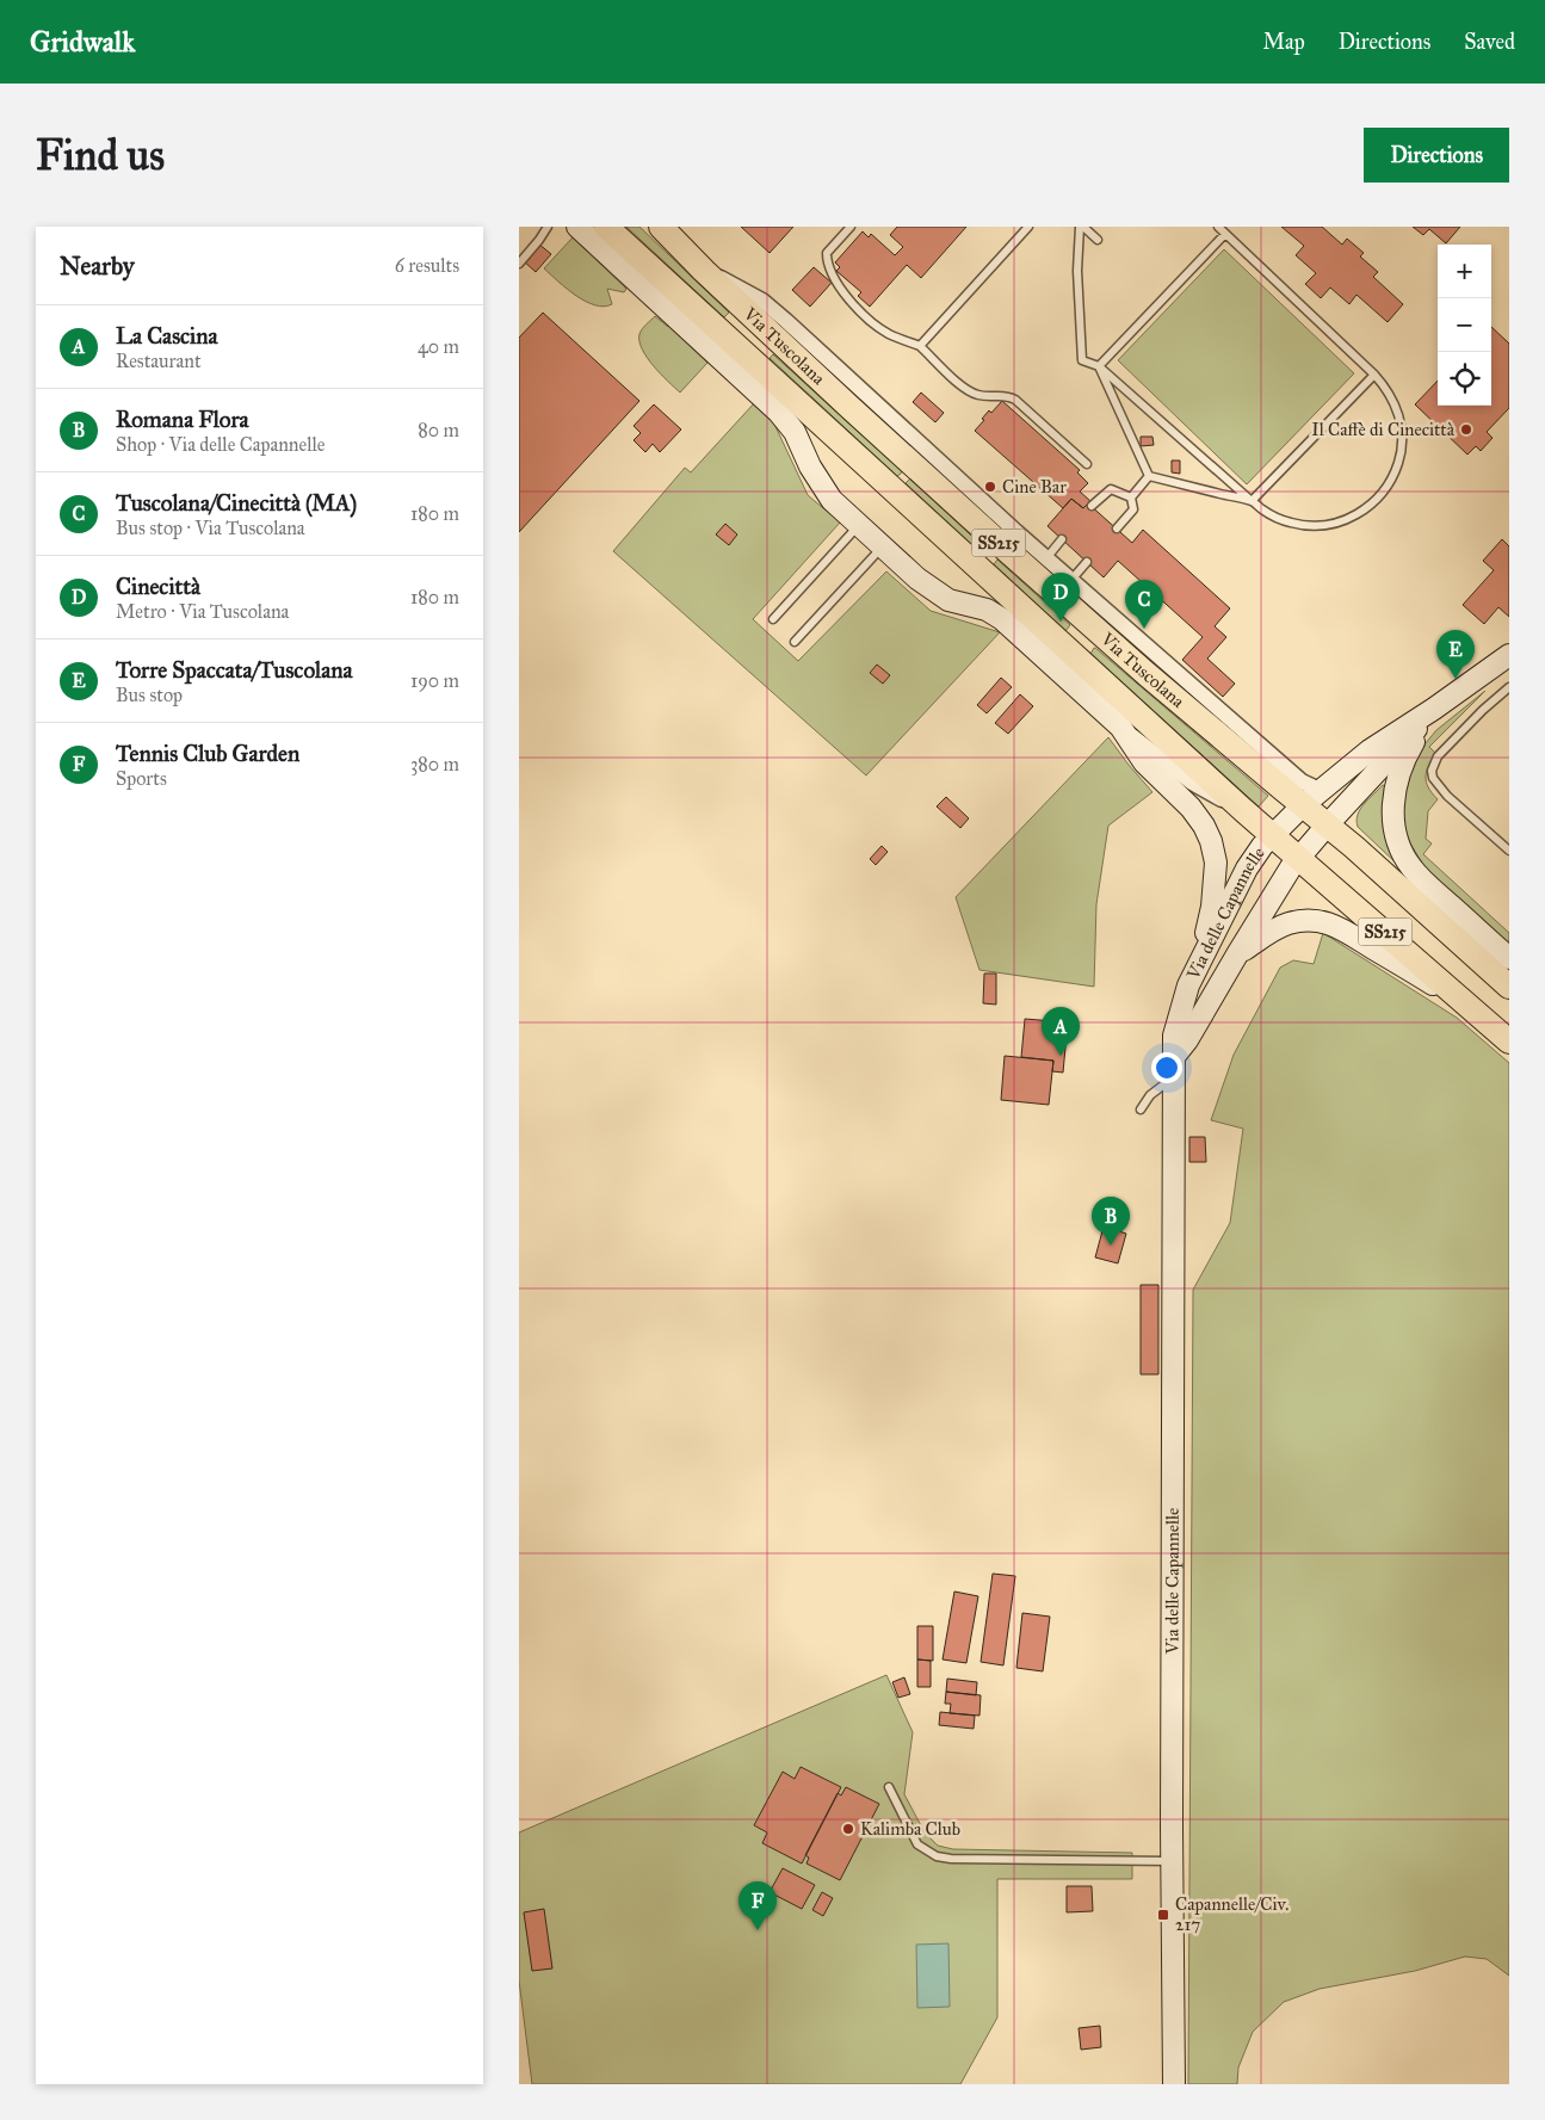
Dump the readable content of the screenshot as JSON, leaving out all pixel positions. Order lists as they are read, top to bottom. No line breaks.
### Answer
{"streets":{"main road":["Via Tuscolana","SS215"],"street":["Via delle Capannelle"]},"crossings":[["Via Tuscolana","Via delle Capannelle"]],"places":{"other":["Il Caffè di Cinecittà","Cine Bar","Kalimba Club"],"transit":["Capannelle/Civ. 217"]},"page":{"header":"Gridwalk","nav":["Map","Directions","Saved"],"buttons":"Directions","title":"Find us","heading":["Nearby","6 results"],"map_buttons":["+","−"],"list":[{"mark":"A","name":"La Cascina","note":"Restaurant","value":"40 m"},{"mark":"B","name":"Romana Flora","note":"Shop · Via delle Capannelle","value":"80 m"},{"mark":"C","name":"Tuscolana/Cinecittà (MA)","note":"Bus stop · Via Tuscolana","value":"180 m"},{"mark":"D","name":"Cinecittà","note":"Metro · Via Tuscolana","value":"180 m"},{"mark":"E","name":"Torre Spaccata/Tuscolana","note":"Bus stop","value":"190 m"},{"mark":"F","name":"Tennis Club Garden","note":"Sports","value":"380 m"}],"pins":["D","C","E","A","B","F"]}}
